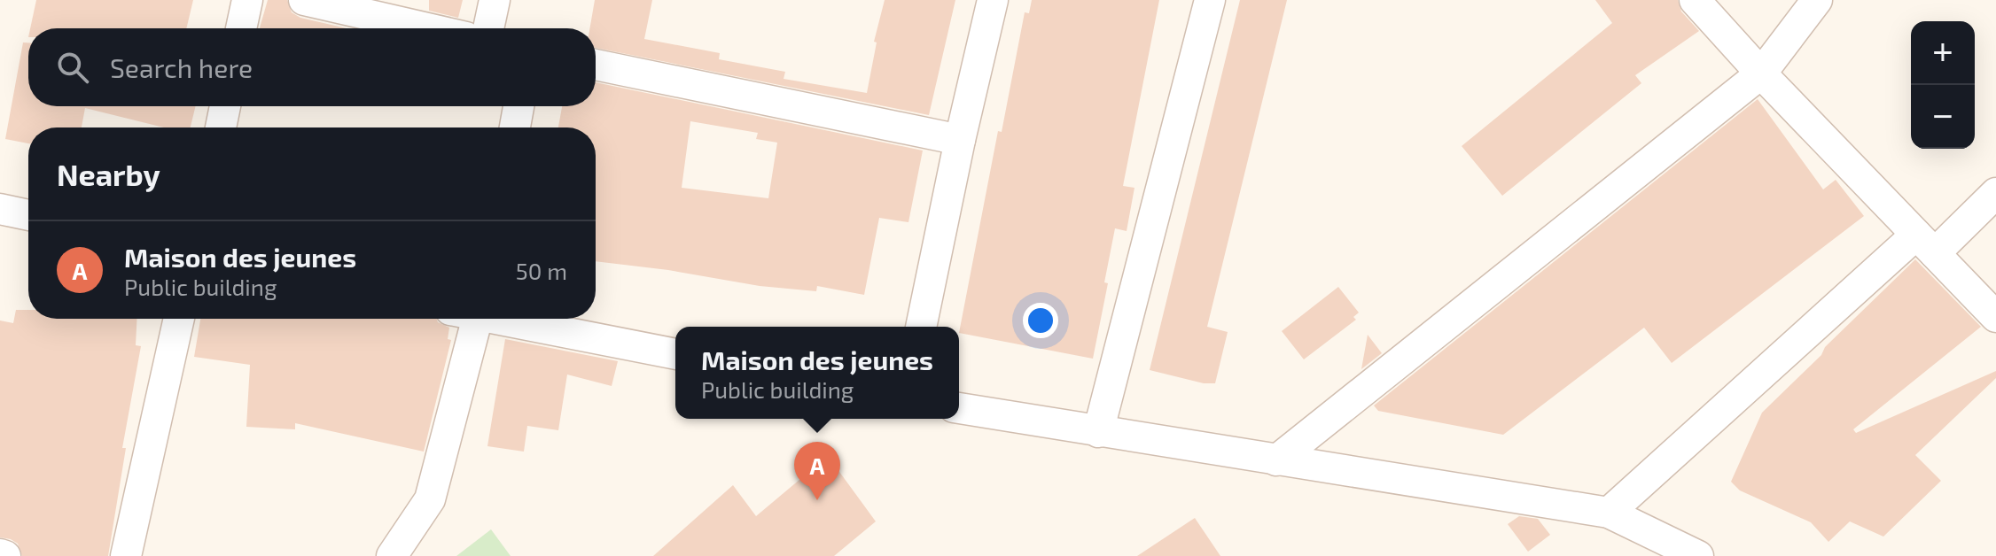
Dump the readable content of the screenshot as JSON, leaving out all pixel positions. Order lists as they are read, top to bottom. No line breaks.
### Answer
{"page":{"map_buttons":["+","−"],"search":"Search here","heading":"Nearby","list":[{"mark":"A","name":"Maison des jeunes","note":"Public building","value":"50 m"}],"popup":["Maison des jeunes","Public building"],"pins":"A"}}
